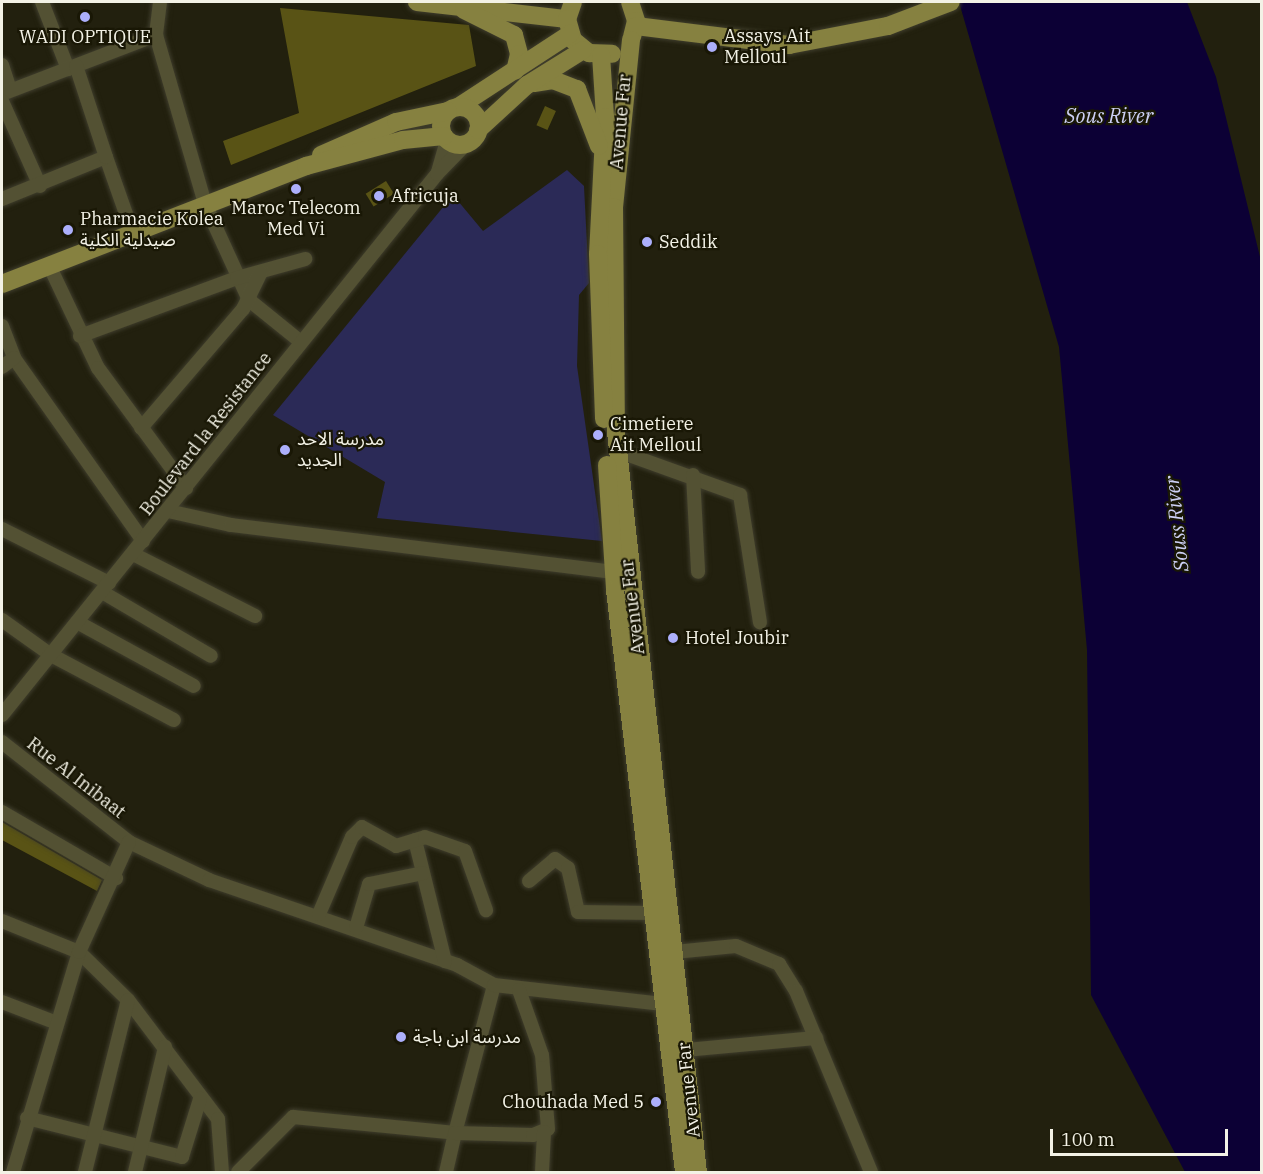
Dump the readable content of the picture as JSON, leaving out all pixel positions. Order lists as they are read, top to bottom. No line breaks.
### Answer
{"streets":{"main road":["Avenue Far"],"street":["Boulevard la Resistance","Rue Al Inibaat"]},"crossings":[["Avenue Far","Rue Al Inibaat"]],"water":["Sous River","Souss River"],"places":["WADI OPTIQUE","Assays Ait Melloul","Maroc Telecom Med Vi","Africuja","Pharmacie Kolea صيدلية الكلية","Seddik","Cimetiere Ait Melloul","مدرسة الاحد الجديد","Hotel Joubir","مدرسة ابن باجة","Chouhada Med 5"],"scale_bar":"100 m"}
